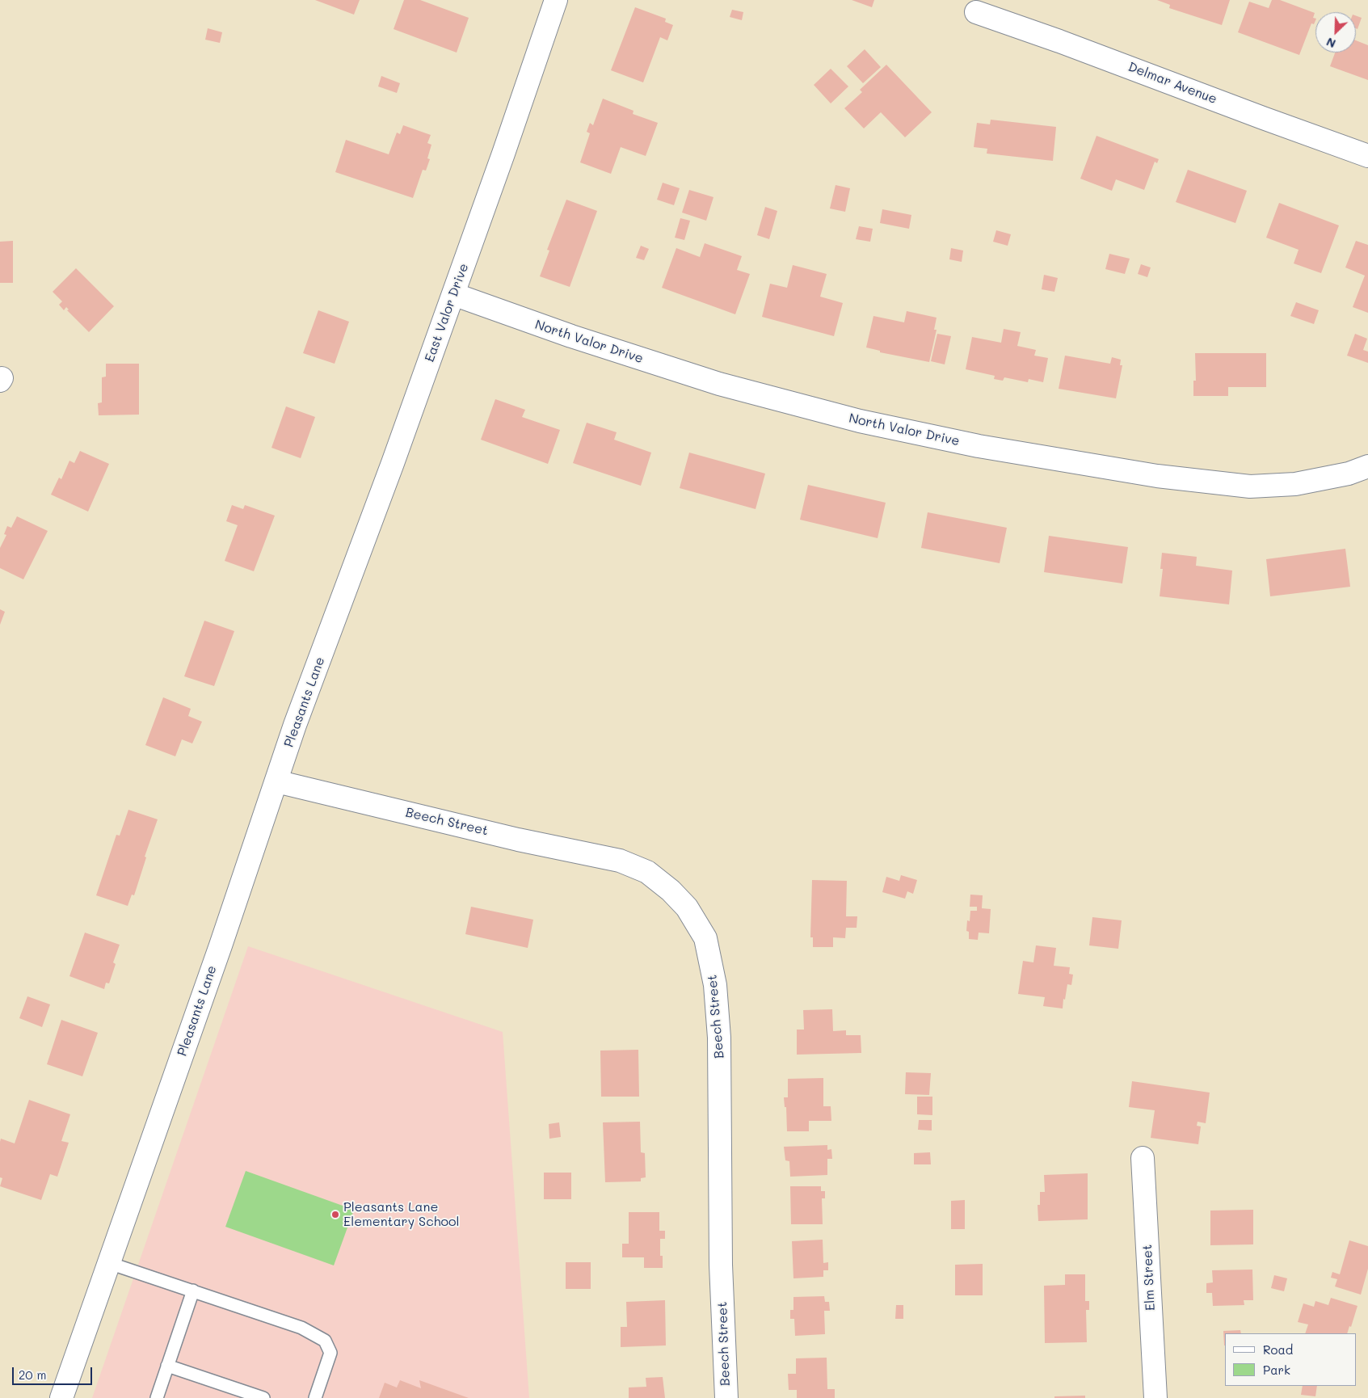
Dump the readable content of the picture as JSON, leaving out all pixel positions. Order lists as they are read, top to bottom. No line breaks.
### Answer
{"streets":{"street":["Delmar Avenue","East Valor Drive","North Valor Drive","Pleasants Lane","Beech Street","Elm Street"]},"crossings":[["East Valor Drive","North Valor Drive"],["East Valor Drive","Pleasants Lane"],["Pleasants Lane","Beech Street"]],"places":["Pleasants Lane Elementary School"],"legend":["Road","Park"],"scale_bar":"20 m","north":"bottom left"}
